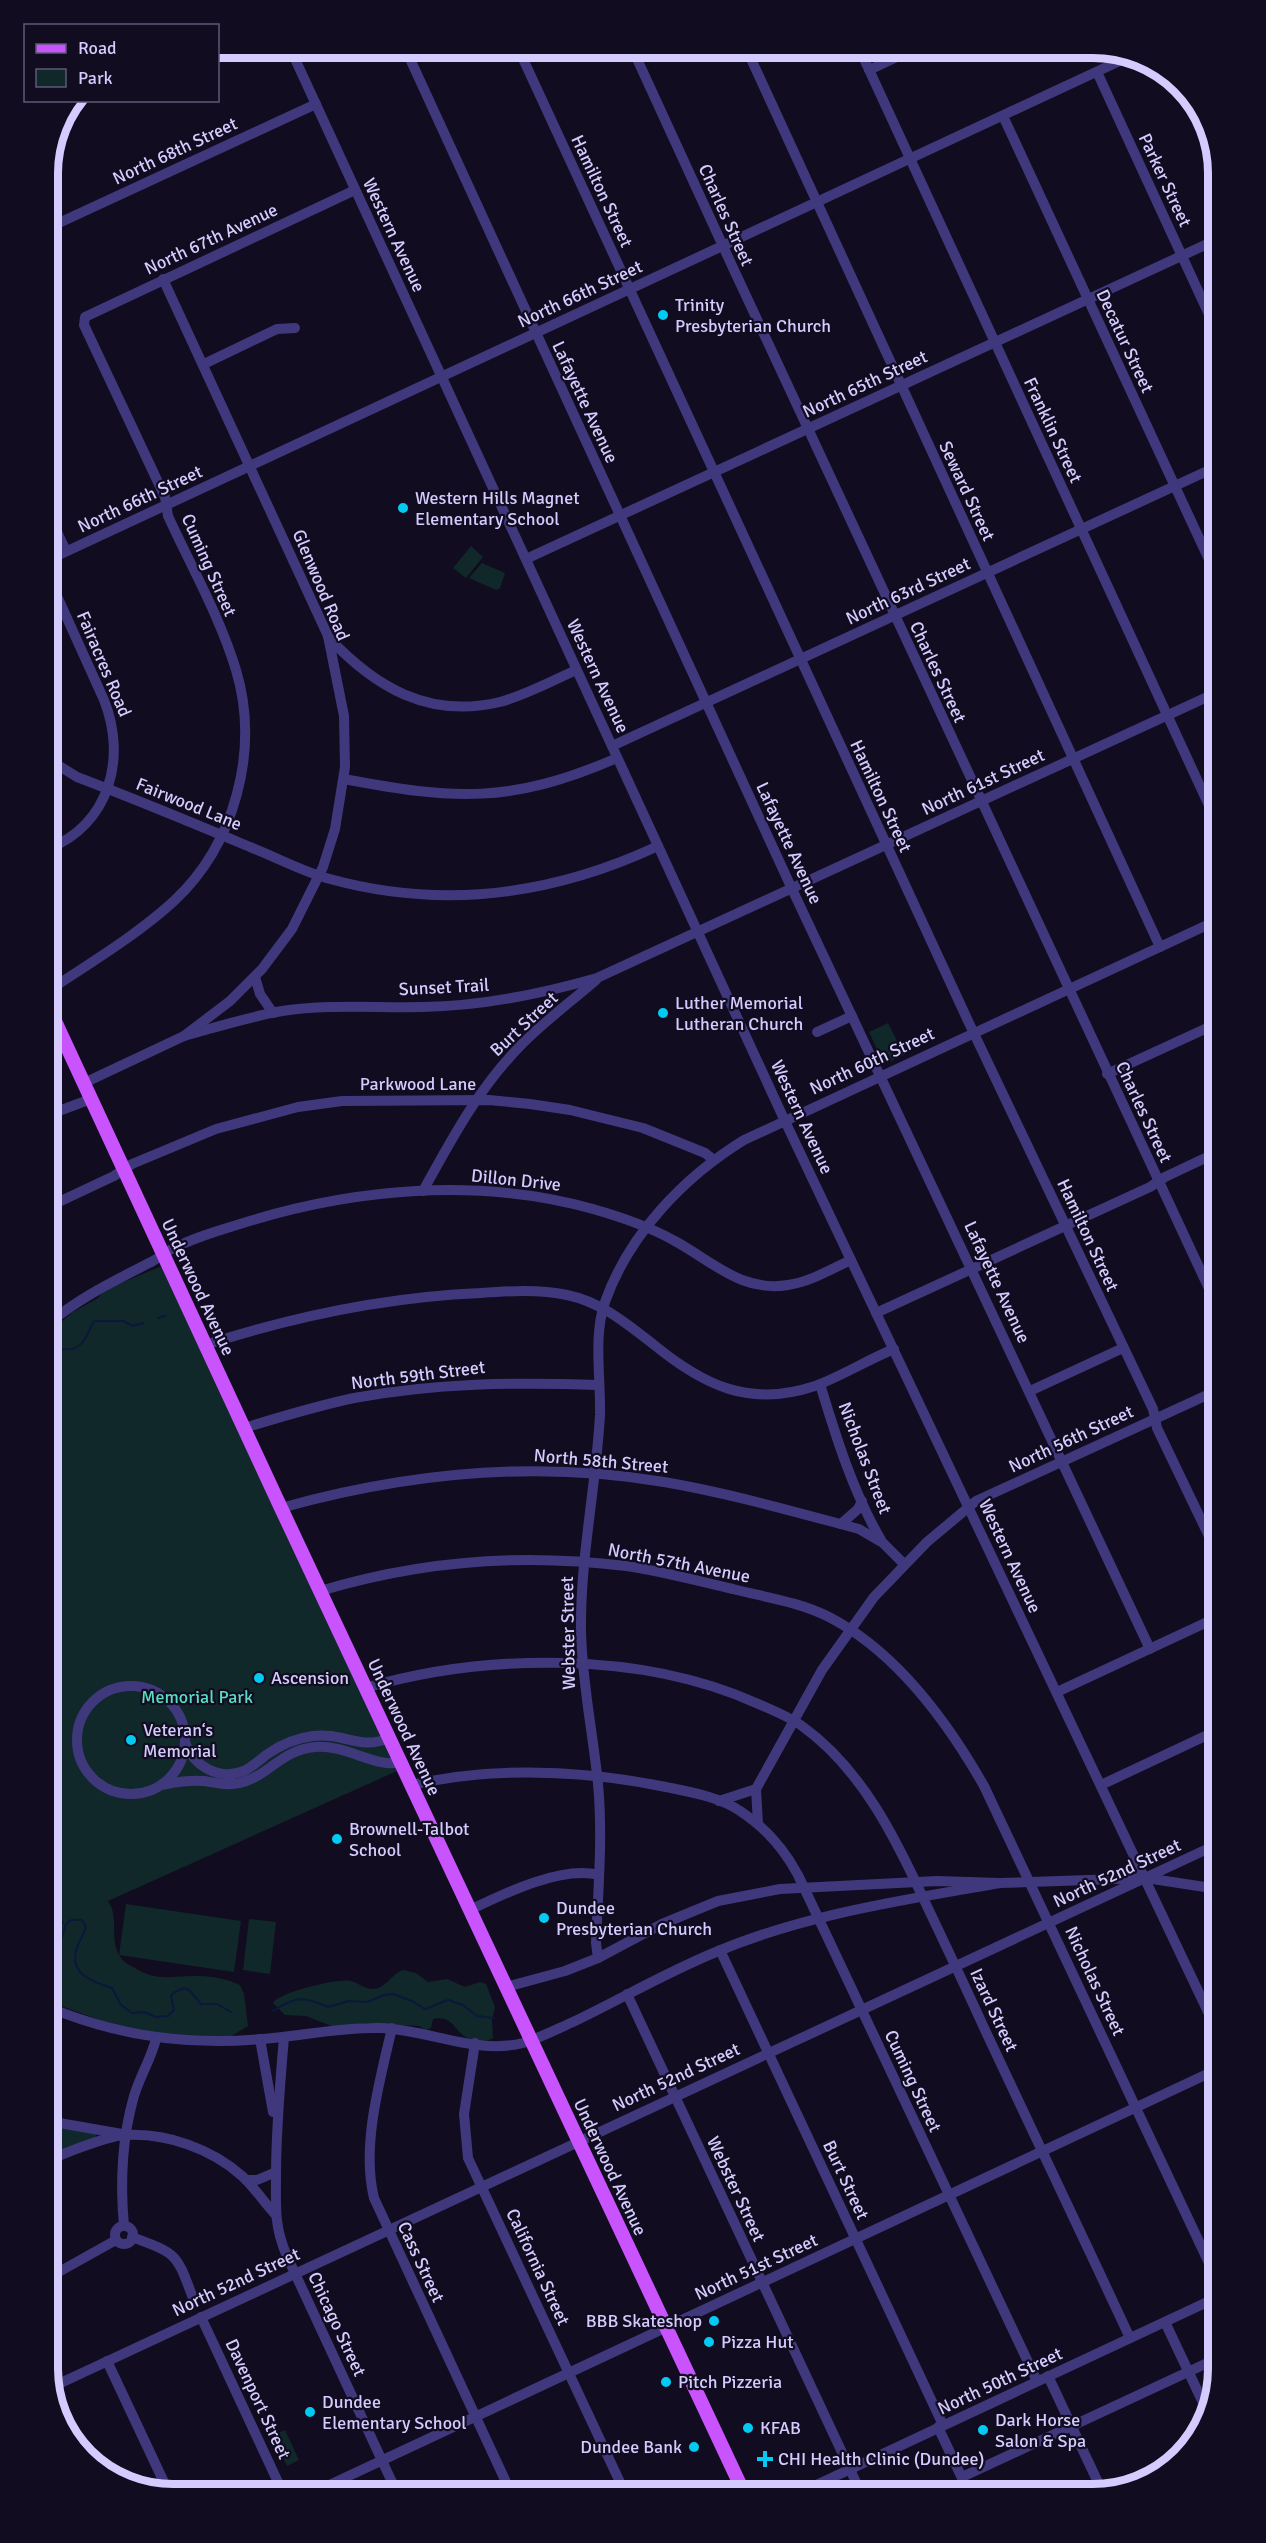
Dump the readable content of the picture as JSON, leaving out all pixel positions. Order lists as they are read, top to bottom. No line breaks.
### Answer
{"streets":{"main road":["Underwood Avenue"],"street":["North 68th Street","Parker Street","Hamilton Street","Charles Street","Western Avenue","North 67th Avenue","North 66th Street","Decatur Street","North 65th Street","Lafayette Avenue","Franklin Street","Seward Street","Cuming Street","Glenwood Road","North 63rd Street","Fairacres Road","North 61st Street","Fairwood Lane","Sunset Trail","Burt Street","North 60th Street","Parkwood Lane","Dillon Drive","North 59th Street","North 56th Street","Nicholas Street","North 58th Street","North 57th Avenue","Webster Street","North 52nd Street","Izard Street","Cass Street","California Street","North 51st Street","Chicago Street","North 50th Street","Davenport Street"]},"crossings":[["North 68th Street","Western Avenue"],["Parker Street","North 66th Street"],["Parker Street","North 65th Street"],["Hamilton Street","North 66th Street"],["Hamilton Street","North 65th Street"],["Hamilton Street","North 63rd Street"],["Hamilton Street","North 61st Street"],["Hamilton Street","North 60th Street"],["Hamilton Street","North 56th Street"],["Charles Street","North 66th Street"],["Charles Street","North 65th Street"],["Charles Street","North 63rd Street"],["Charles Street","North 61st Street"],["Charles Street","North 60th Street"],["Western Avenue","North 67th Avenue"],["Western Avenue","North 66th Street"],["Western Avenue","North 65th Street"],["Western Avenue","North 63rd Street"],["Western Avenue","North 61st Street"],["Western Avenue","Fairwood Lane"],["Western Avenue","Sunset Trail"],["Western Avenue","North 60th Street"],["Western Avenue","Dillon Drive"],["Western Avenue","North 56th Street"],["Western Avenue","North 52nd Street"],["North 67th Avenue","Cuming Street"],["North 67th Avenue","Glenwood Road"],["North 66th Street","Decatur Street"],["North 66th Street","Lafayette Avenue"],["North 66th Street","Franklin Street"],["North 66th Street","Seward Street"],["North 66th Street","Cuming Street"],["North 66th Street","Glenwood Road"],["Decatur Street","North 65th Street"],["Decatur Street","North 63rd Street"],["North 65th Street","Lafayette Avenue"],["North 65th Street","Franklin Street"],["North 65th Street","Seward Street"],["Lafayette Avenue","North 63rd Street"],["Lafayette Avenue","North 61st Street"],["Lafayette Avenue","North 60th Street"],["Lafayette Avenue","North 56th Street"],["Franklin Street","North 63rd Street"],["Franklin Street","North 61st Street"],["Seward Street","North 63rd Street"],["Seward Street","North 61st Street"],["Seward Street","North 60th Street"],["Cuming Street","Fairwood Lane"],["Cuming Street","North 52nd Street"],["Cuming Street","North 51st Street"],["Cuming Street","North 50th Street"],["Glenwood Road","Fairwood Lane"],["Glenwood Road","Sunset Trail"],["Glenwood Road","Underwood Avenue"],["Fairacres Road","Fairwood Lane"],["North 61st Street","Sunset Trail"],["Sunset Trail","Burt Street"],["Burt Street","Parkwood Lane"],["Burt Street","Dillon Drive"],["Burt Street","North 52nd Street"],["Burt Street","North 51st Street"],["Burt Street","North 50th Street"],["North 60th Street","Parkwood Lane"],["North 60th Street","Dillon Drive"],["North 60th Street","Webster Street"],["Parkwood Lane","Underwood Avenue"],["Dillon Drive","Underwood Avenue"],["Underwood Avenue","North 59th Street"],["Underwood Avenue","North 58th Street"],["Underwood Avenue","North 57th Avenue"],["Underwood Avenue","North 52nd Street"],["Underwood Avenue","Izard Street"],["Underwood Avenue","North 51st Street"],["North 59th Street","Webster Street"],["North 56th Street","Nicholas Street"],["North 56th Street","North 58th Street"],["North 56th Street","North 57th Avenue"],["North 56th Street","Izard Street"],["Nicholas Street","North 58th Street"],["Nicholas Street","North 57th Avenue"],["Nicholas Street","North 52nd Street"],["Nicholas Street","North 51st Street"],["North 58th Street","Webster Street"],["North 57th Avenue","Webster Street"],["Webster Street","North 52nd Street"],["Webster Street","Izard Street"],["Webster Street","North 51st Street"],["Webster Street","North 50th Street"],["North 52nd Street","Izard Street"],["North 52nd Street","Cass Street"],["North 52nd Street","California Street"],["North 52nd Street","Chicago Street"],["North 52nd Street","Davenport Street"],["Izard Street","North 51st Street"],["Izard Street","North 50th Street"],["Cass Street","North 51st Street"],["California Street","North 51st Street"],["North 51st Street","Chicago Street"]],"parks":["Memorial Park"],"places":{"other":["Trinity Presbyterian Church","Western Hills Magnet Elementary School","Luther Memorial Lutheran Church","Ascension","Veteranʻs Memorial","Brownell-Talbot School","Dundee Presbyterian Church","BBB Skateshop","Pizza Hut","Pitch Pizzeria","Dundee Elementary School","KFAB","Dark Horse Salon & Spa","Dundee Bank"],"health":["CHI Health Clinic (Dundee)"]},"legend":["Road","Park"]}
